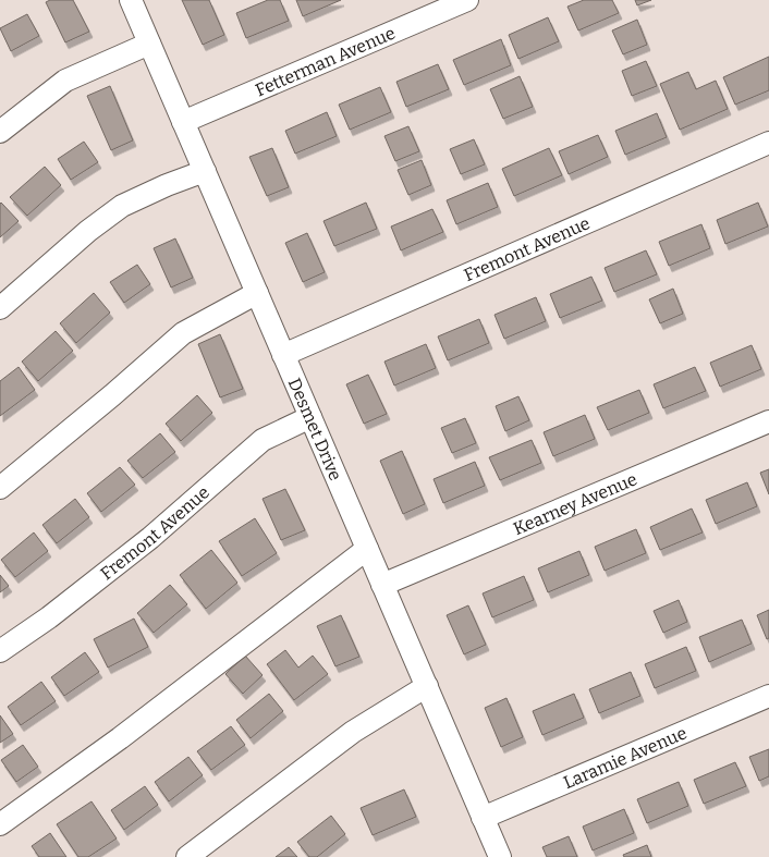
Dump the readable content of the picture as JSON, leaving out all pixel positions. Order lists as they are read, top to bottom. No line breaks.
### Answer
{"streets":{"street":["Fetterman Avenue","Fremont Avenue","Desmet Drive","Kearney Avenue","Laramie Avenue"]},"crossings":[["Fetterman Avenue","Desmet Drive"],["Fremont Avenue","Desmet Drive"],["Desmet Drive","Kearney Avenue"],["Desmet Drive","Laramie Avenue"]]}
